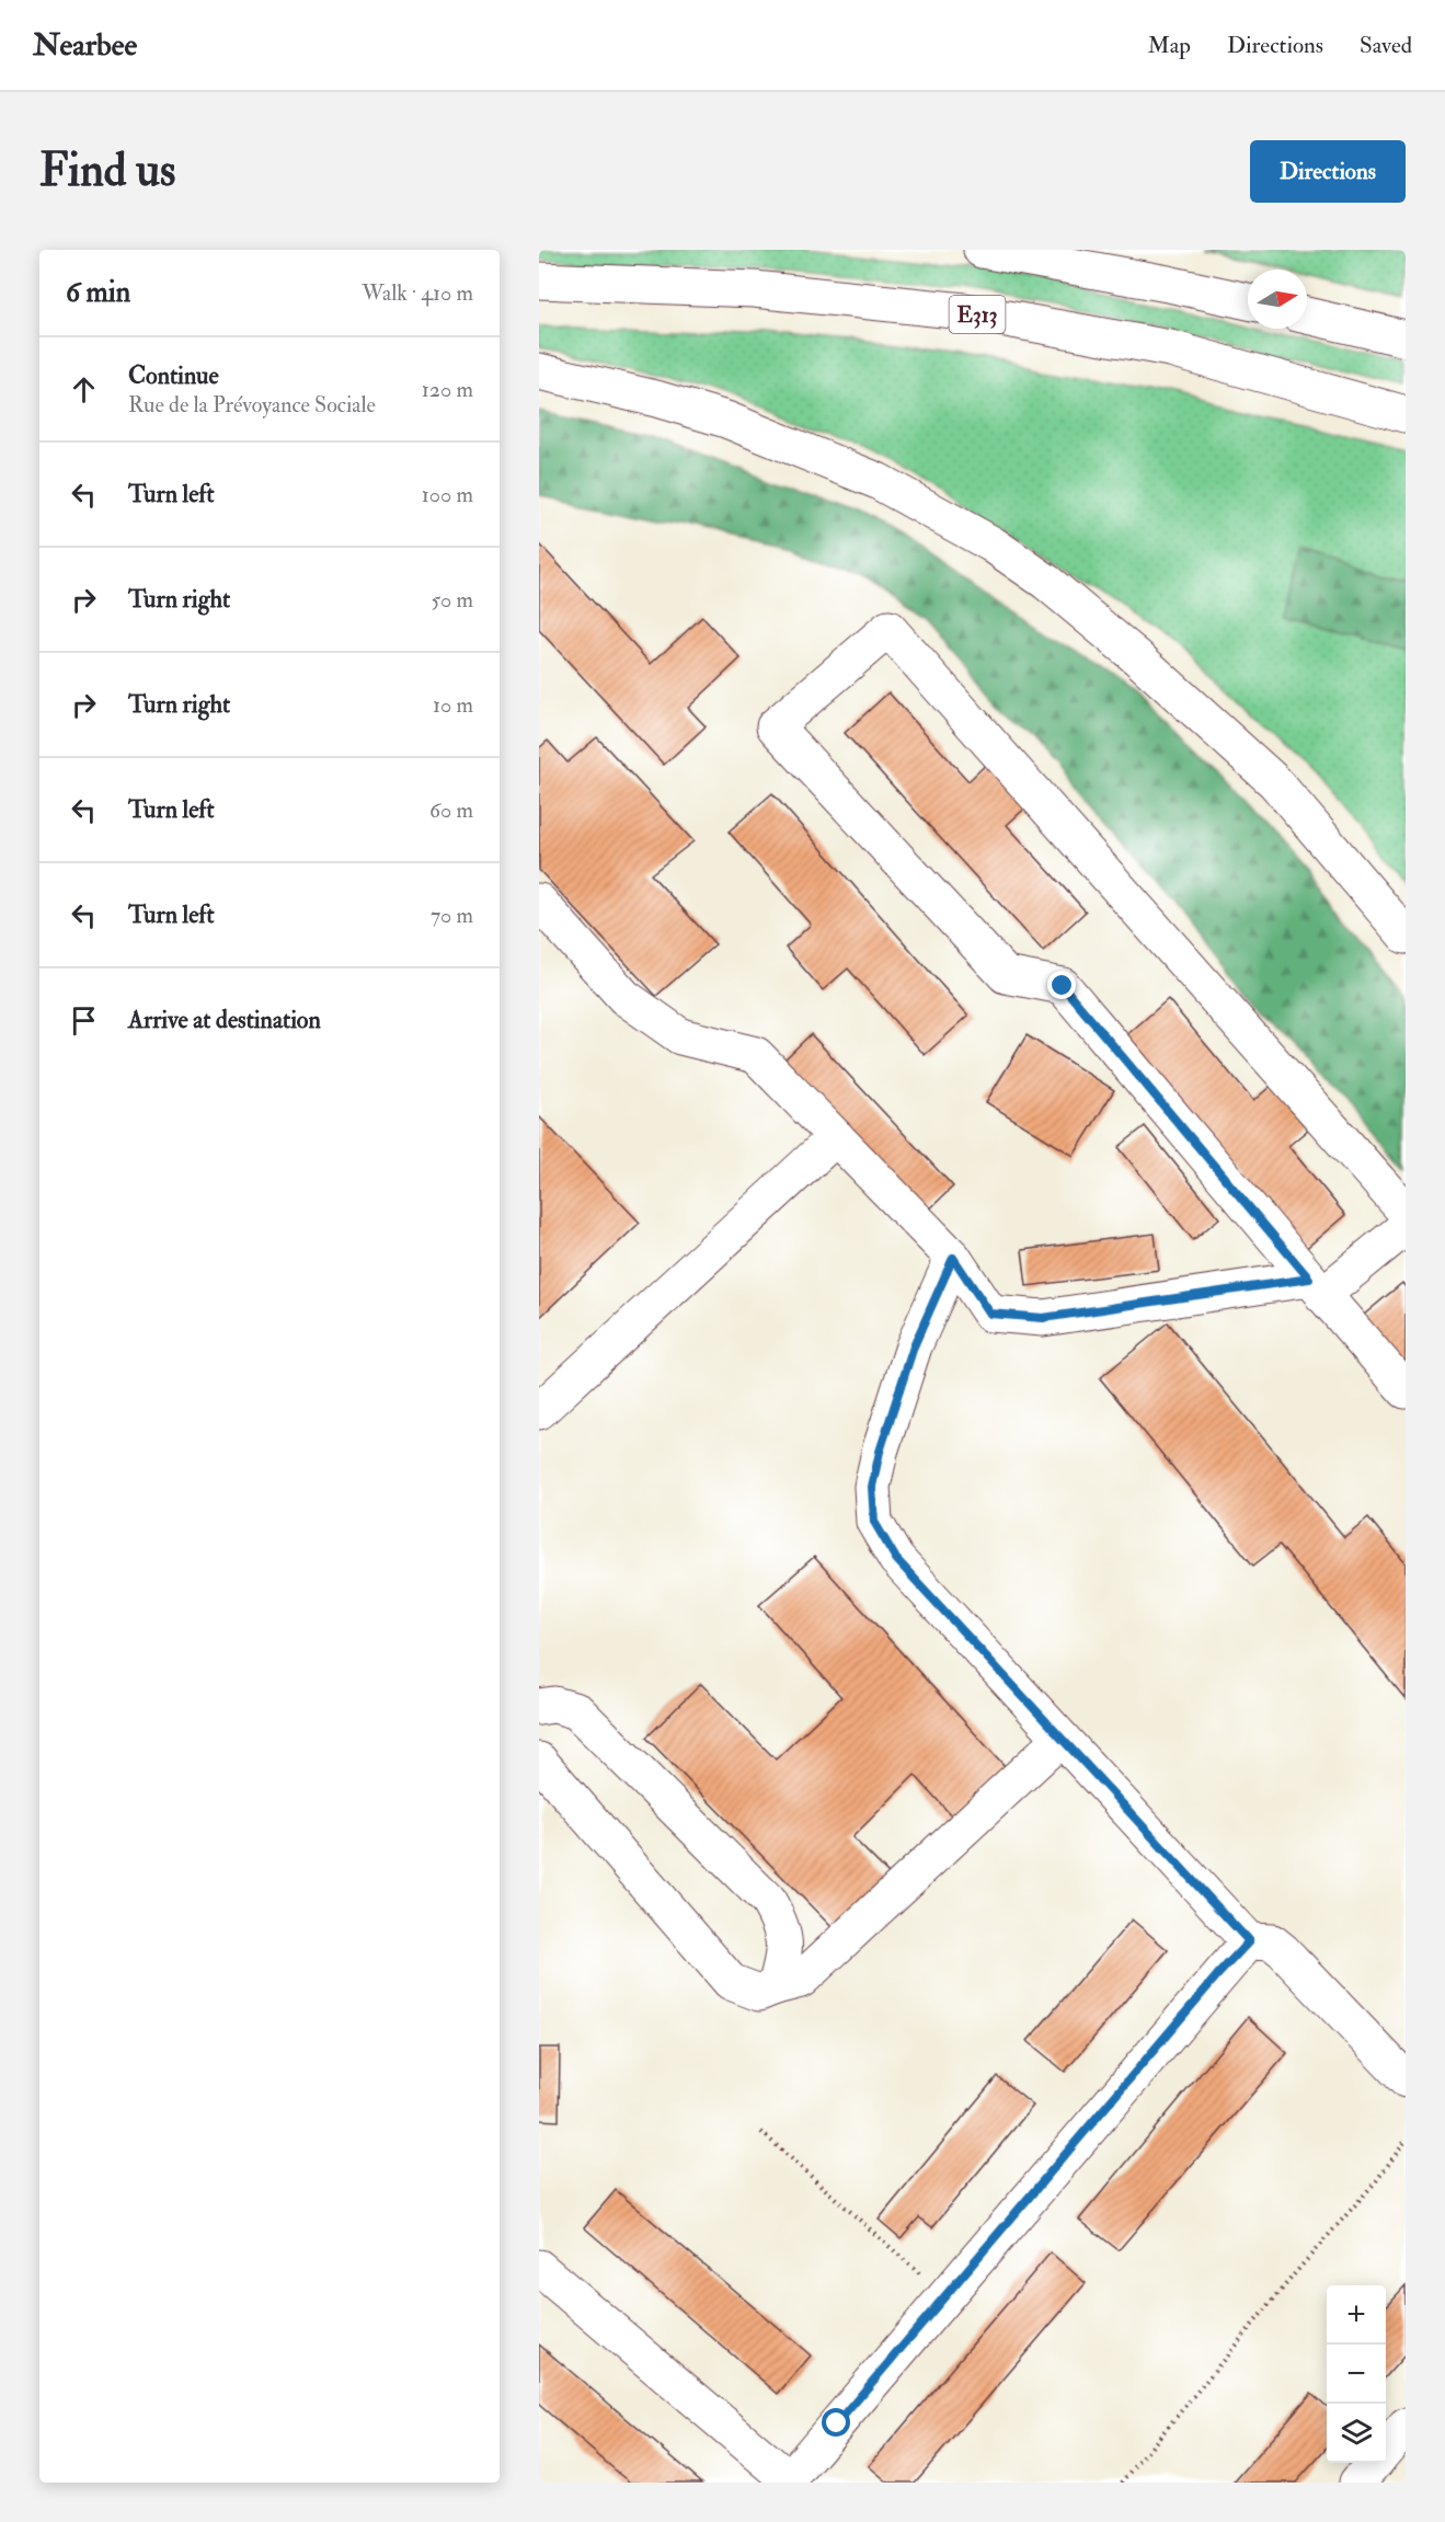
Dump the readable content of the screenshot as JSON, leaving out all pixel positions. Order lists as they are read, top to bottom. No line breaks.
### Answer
{"streets":{"main road":["E313"]},"north":"right","page":{"header":"Nearbee","nav":["Map","Directions","Saved"],"buttons":"Directions","title":"Find us","heading":["6 min","Walk · 410 m"],"list":[["Continue","Rue de la Prévoyance Sociale","120 m"],["Turn left","100 m"],["Turn right","50 m"],["Turn right","10 m"],["Turn left","60 m"],["Turn left","70 m"],"Arrive at destination"],"map_buttons":["+","−"]}}
